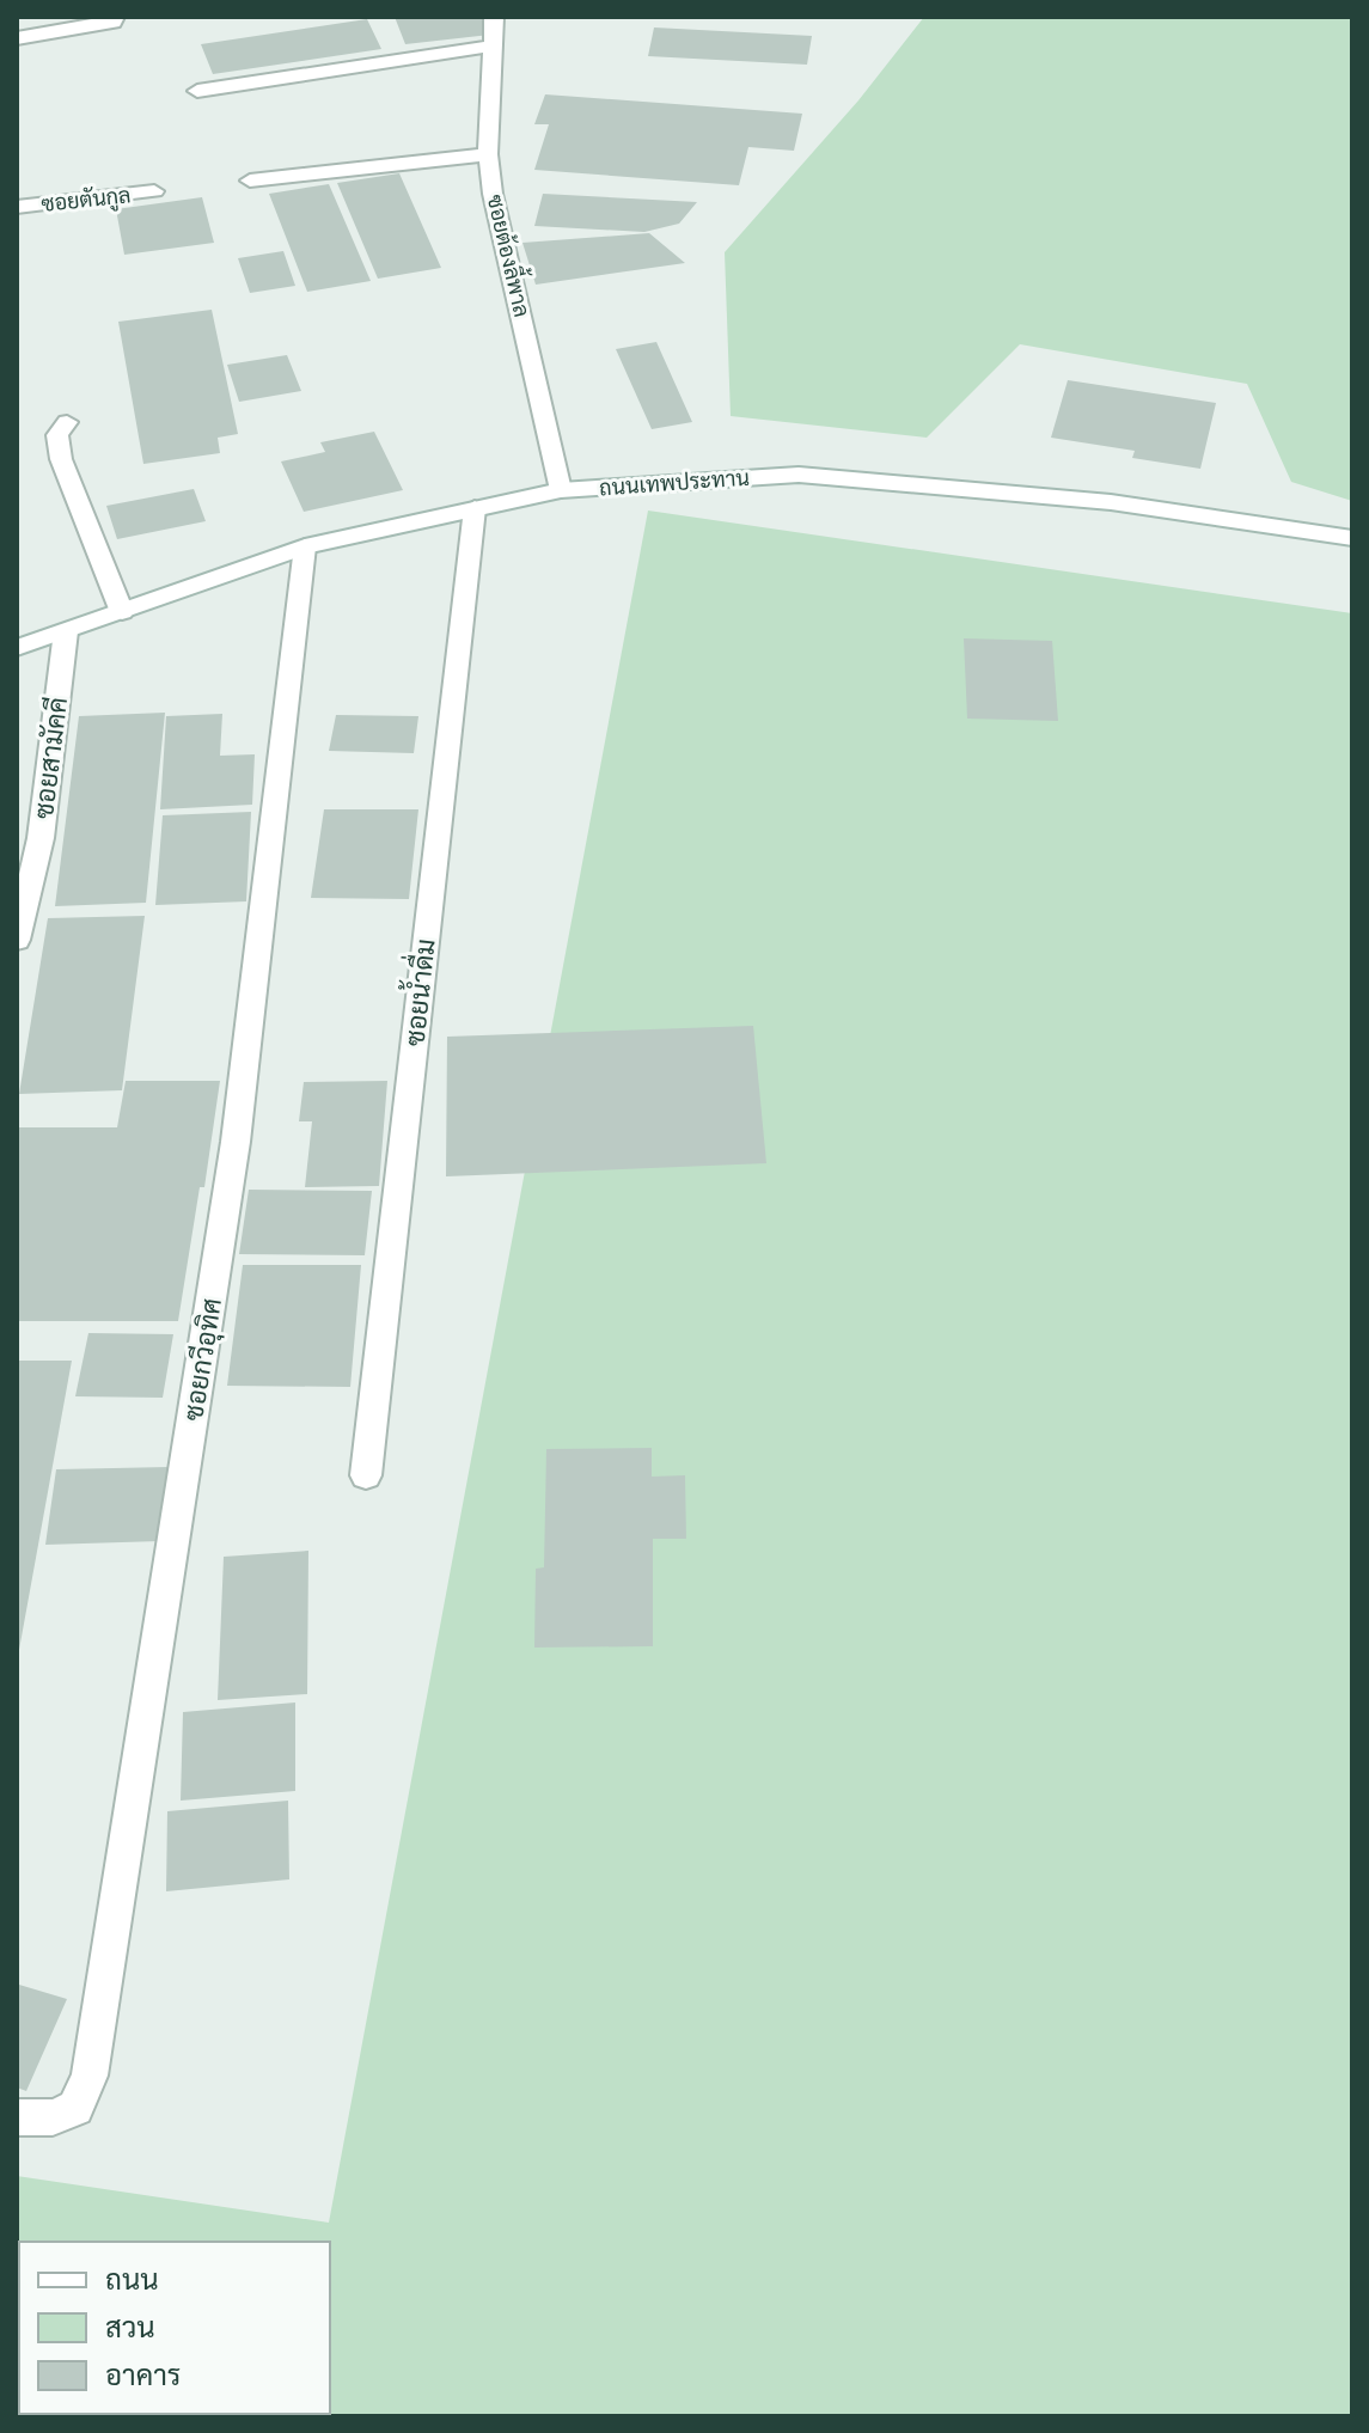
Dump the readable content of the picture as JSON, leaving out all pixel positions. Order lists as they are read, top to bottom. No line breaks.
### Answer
{"streets":{"street":["ซอยตันกูล","ซอยต้องลี้พาล","ถนนเทพประทาน","ซอยสามัคคี","ซอยน้ำดื่ม","ซอยกวีอุทิศ"]},"crossings":[["ซอยต้องลี้พาล","ถนนเทพประทาน"],["ถนนเทพประทาน","ซอยสามัคคี"],["ถนนเทพประทาน","ซอยน้ำดื่ม"],["ถนนเทพประทาน","ซอยกวีอุทิศ"]],"legend":["ถนน","สวน","อาคาร"]}
